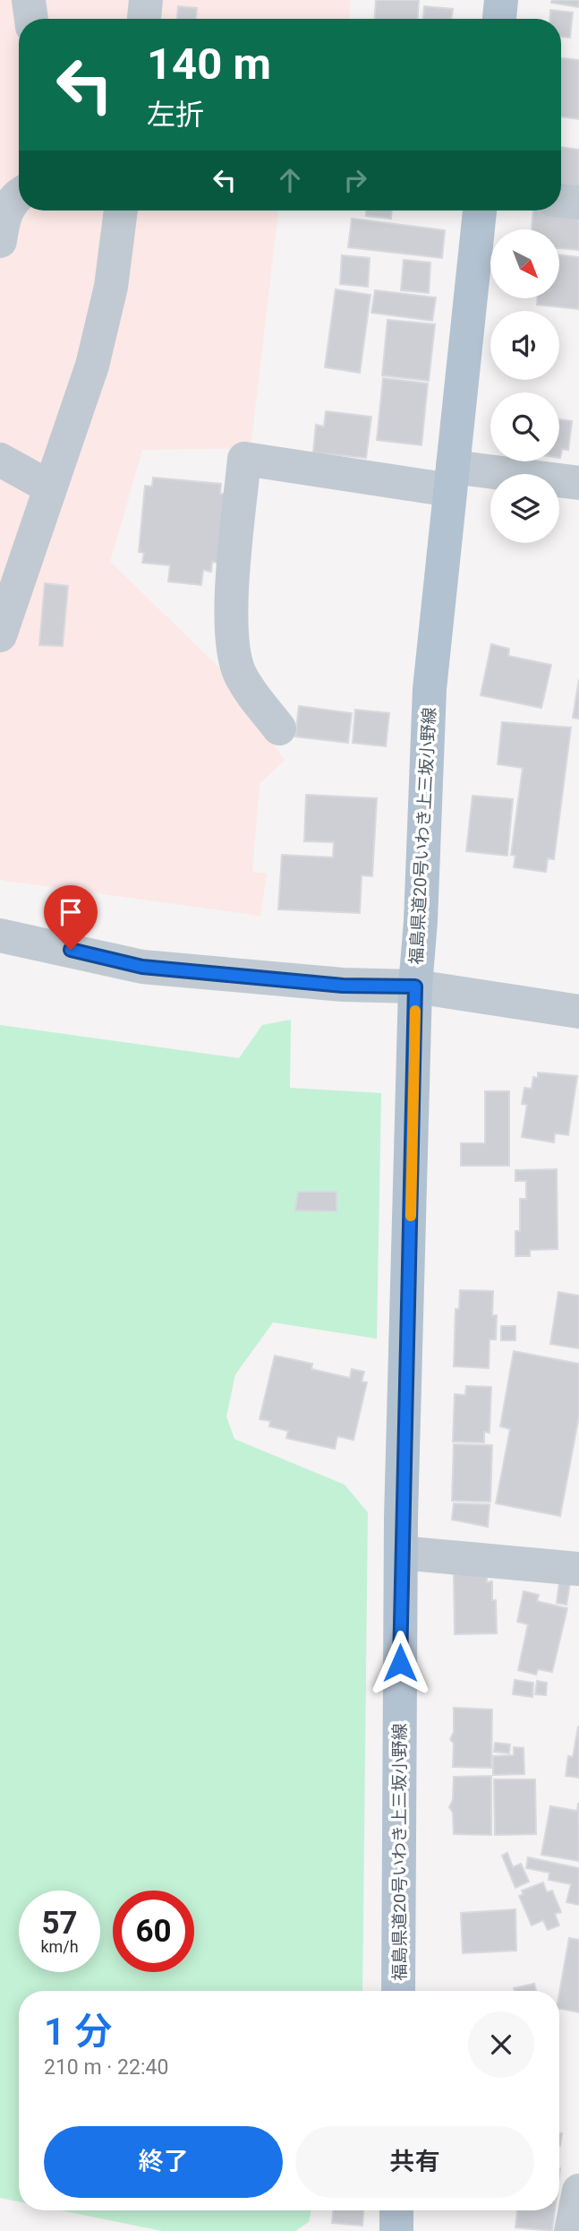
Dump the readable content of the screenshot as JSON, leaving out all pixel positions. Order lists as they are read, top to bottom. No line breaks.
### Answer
{"streets":{"main road":["福島県道20号いわき上三坂小野線"]},"north":"bottom right","page":{"turn":["140 m","左折"],"speed":"57 km/h","limit":"60","heading":["1 分","210 m · 22:40"],"buttons":["終了","共有"]}}
